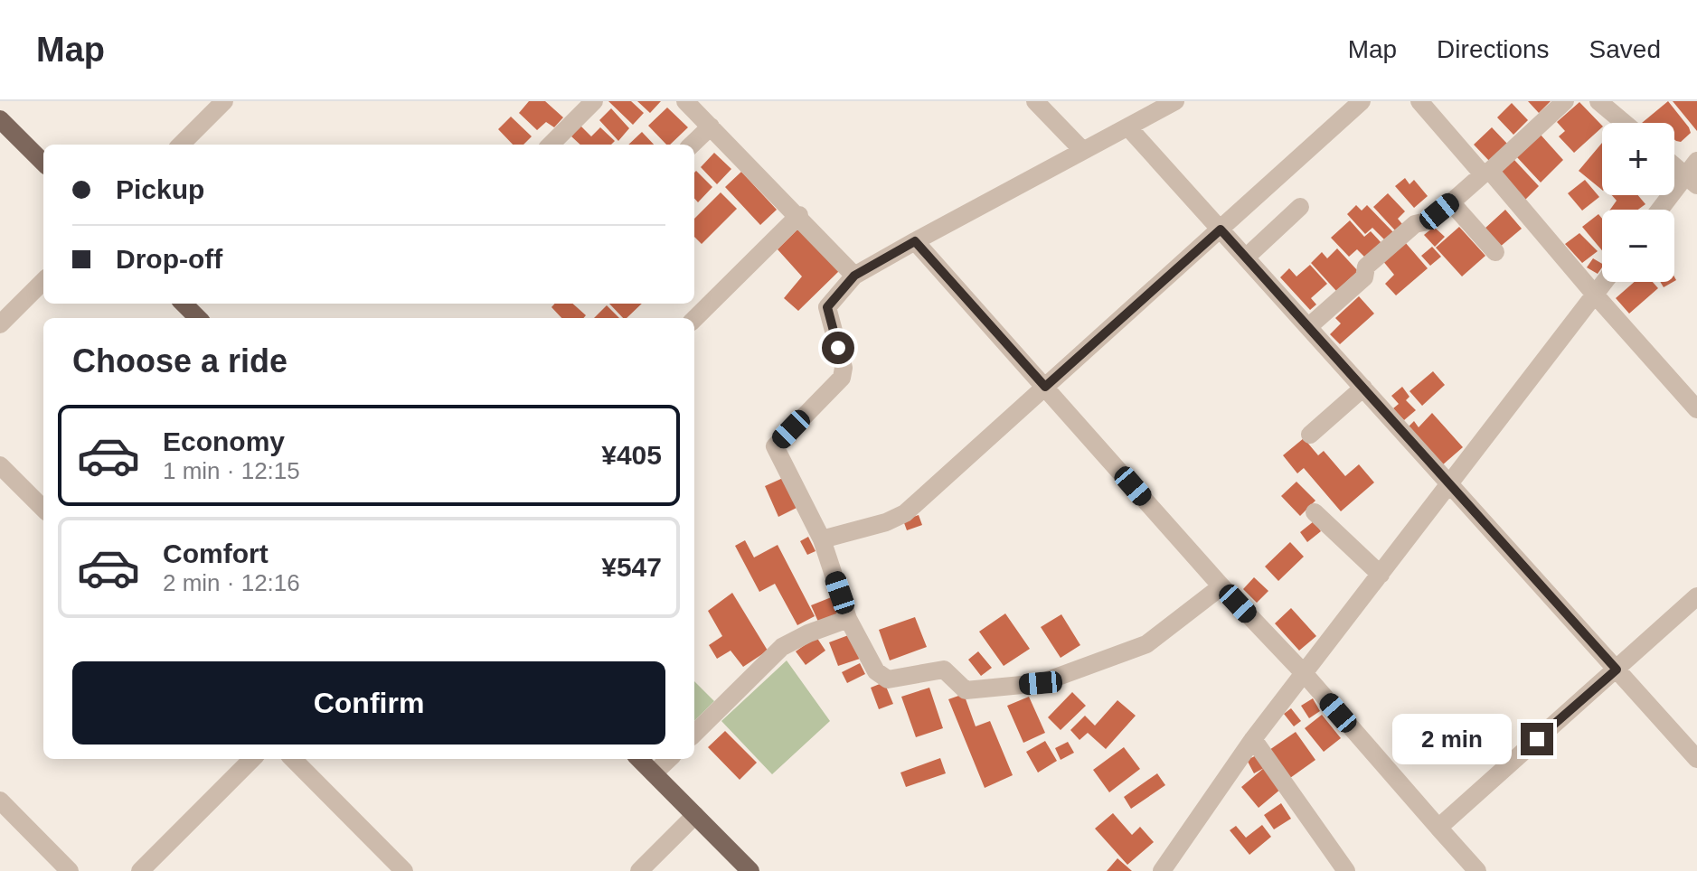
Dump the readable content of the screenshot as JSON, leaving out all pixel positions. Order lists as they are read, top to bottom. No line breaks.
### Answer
{"page":{"header":"Map","nav":["Map","Directions","Saved"],"map_buttons":["+","−"],"banner":["Pickup","Drop-off"],"heading":"Choose a ride","list":[{"name":"Economy","note":"1 min · 12:15","value":"¥405"},{"name":"Comfort","note":"2 min · 12:16","value":"¥547"}],"buttons":"Confirm","bubble":"2 min"}}
